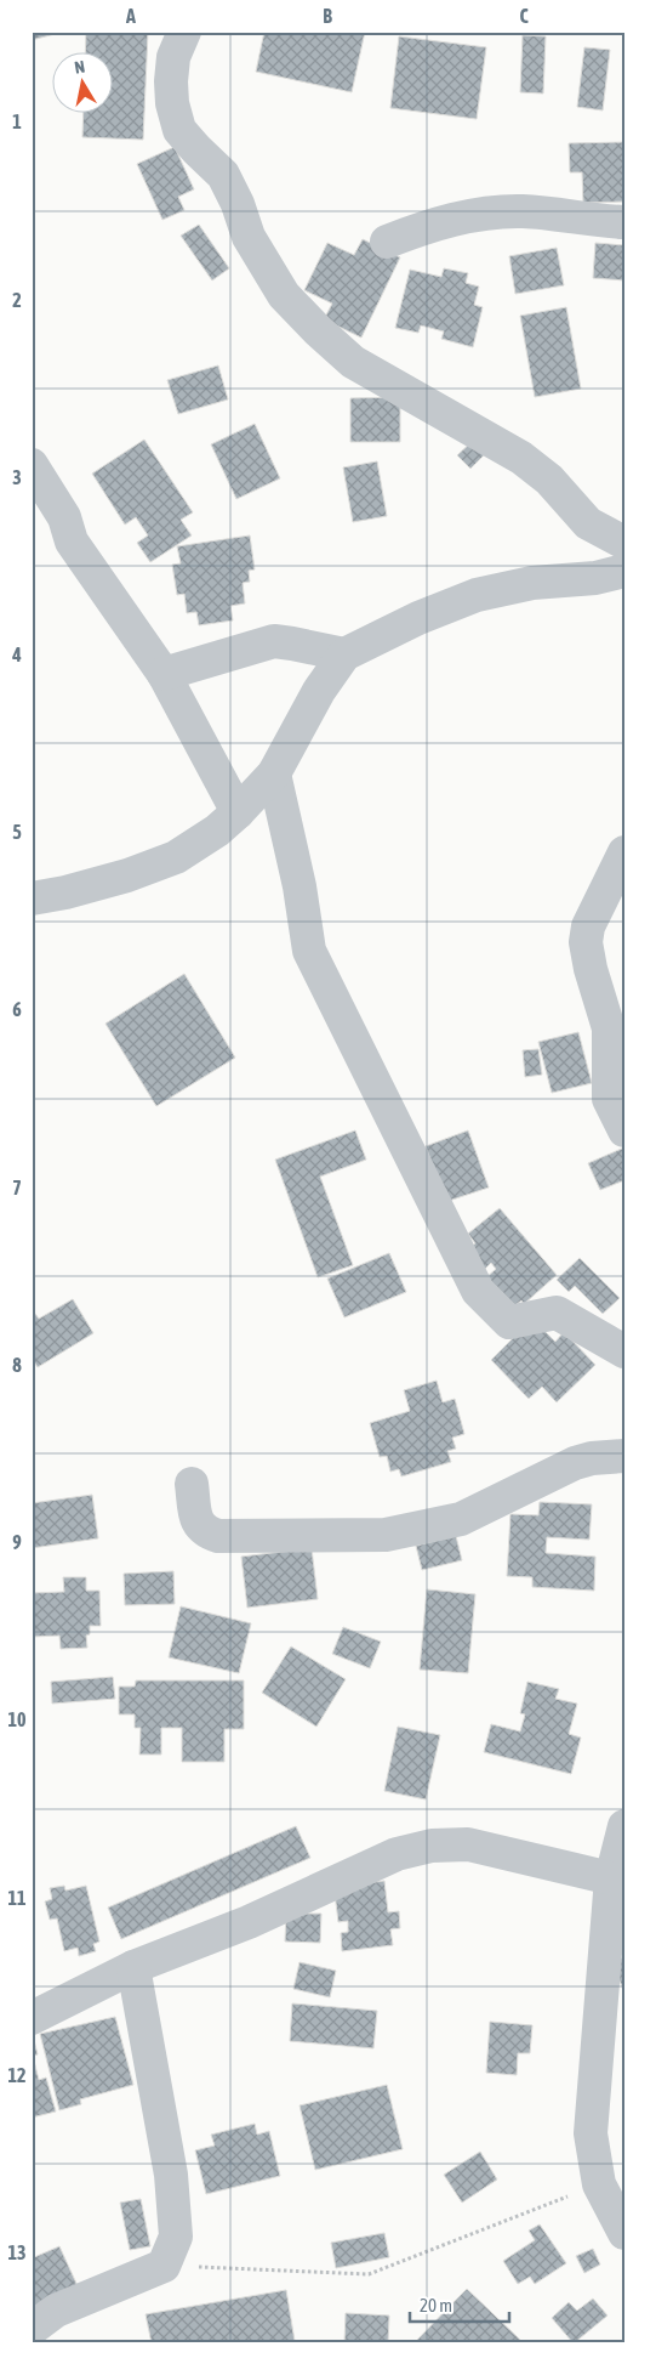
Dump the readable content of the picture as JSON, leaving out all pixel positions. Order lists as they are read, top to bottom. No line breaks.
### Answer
{"scale_bar":"20 m","north":"top","grid":{"columns":["A","B","C"],"rows":["1","2","3","4","5","6","7","8","9","10","11","12","13"]}}
